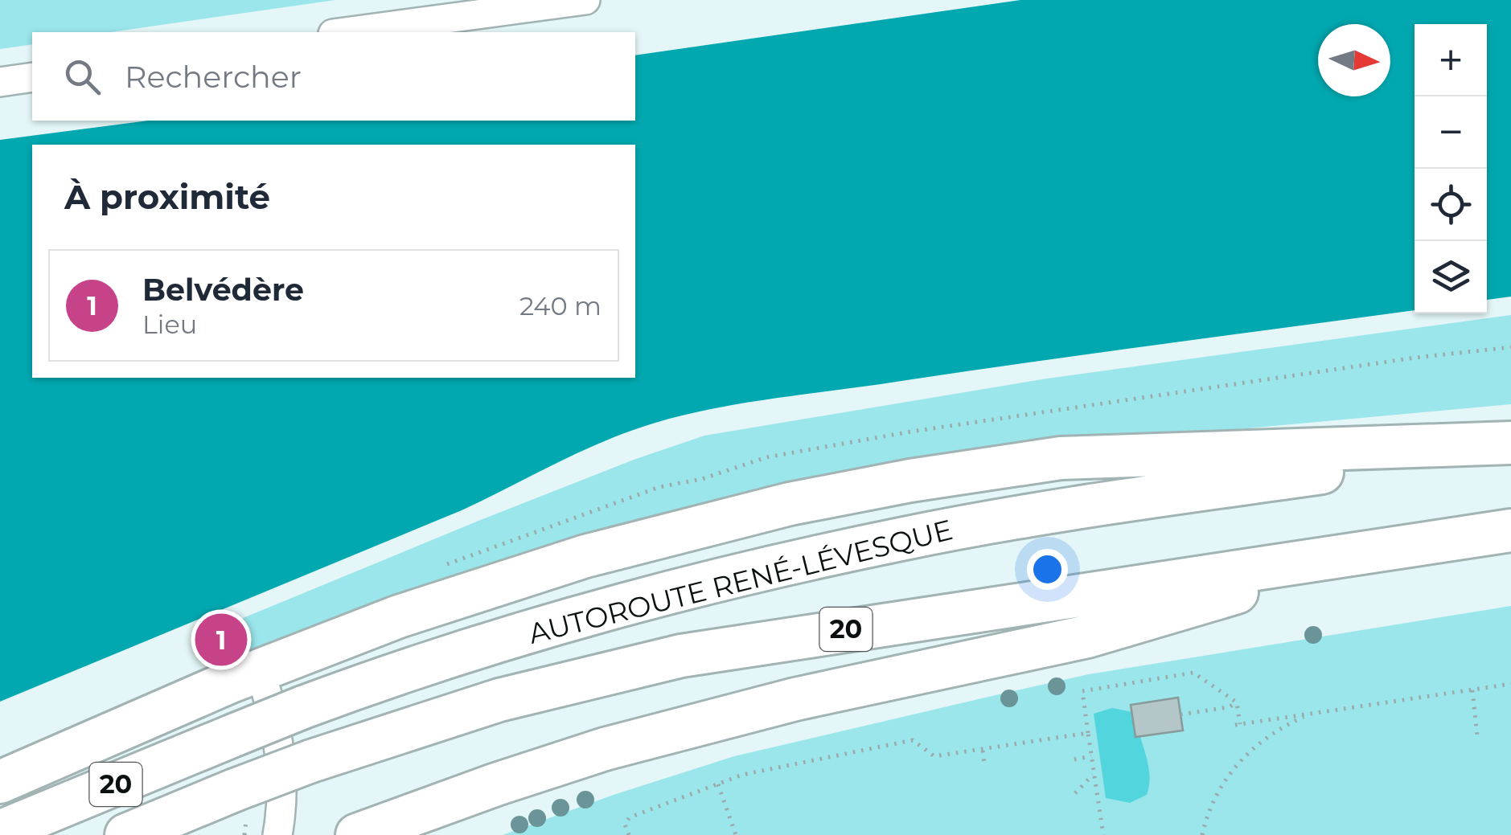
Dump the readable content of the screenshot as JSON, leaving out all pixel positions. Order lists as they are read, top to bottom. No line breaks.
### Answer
{"streets":{"highway":["AUTOROUTE RENÉ-LÉVESQUE","20"]},"north":"right","page":{"map_buttons":["+","−"],"search":"Rechercher","heading":"À proximité","list":[{"mark":"1","name":"Belvédère","note":"Lieu","value":"240 m"}],"pins":"1"}}
